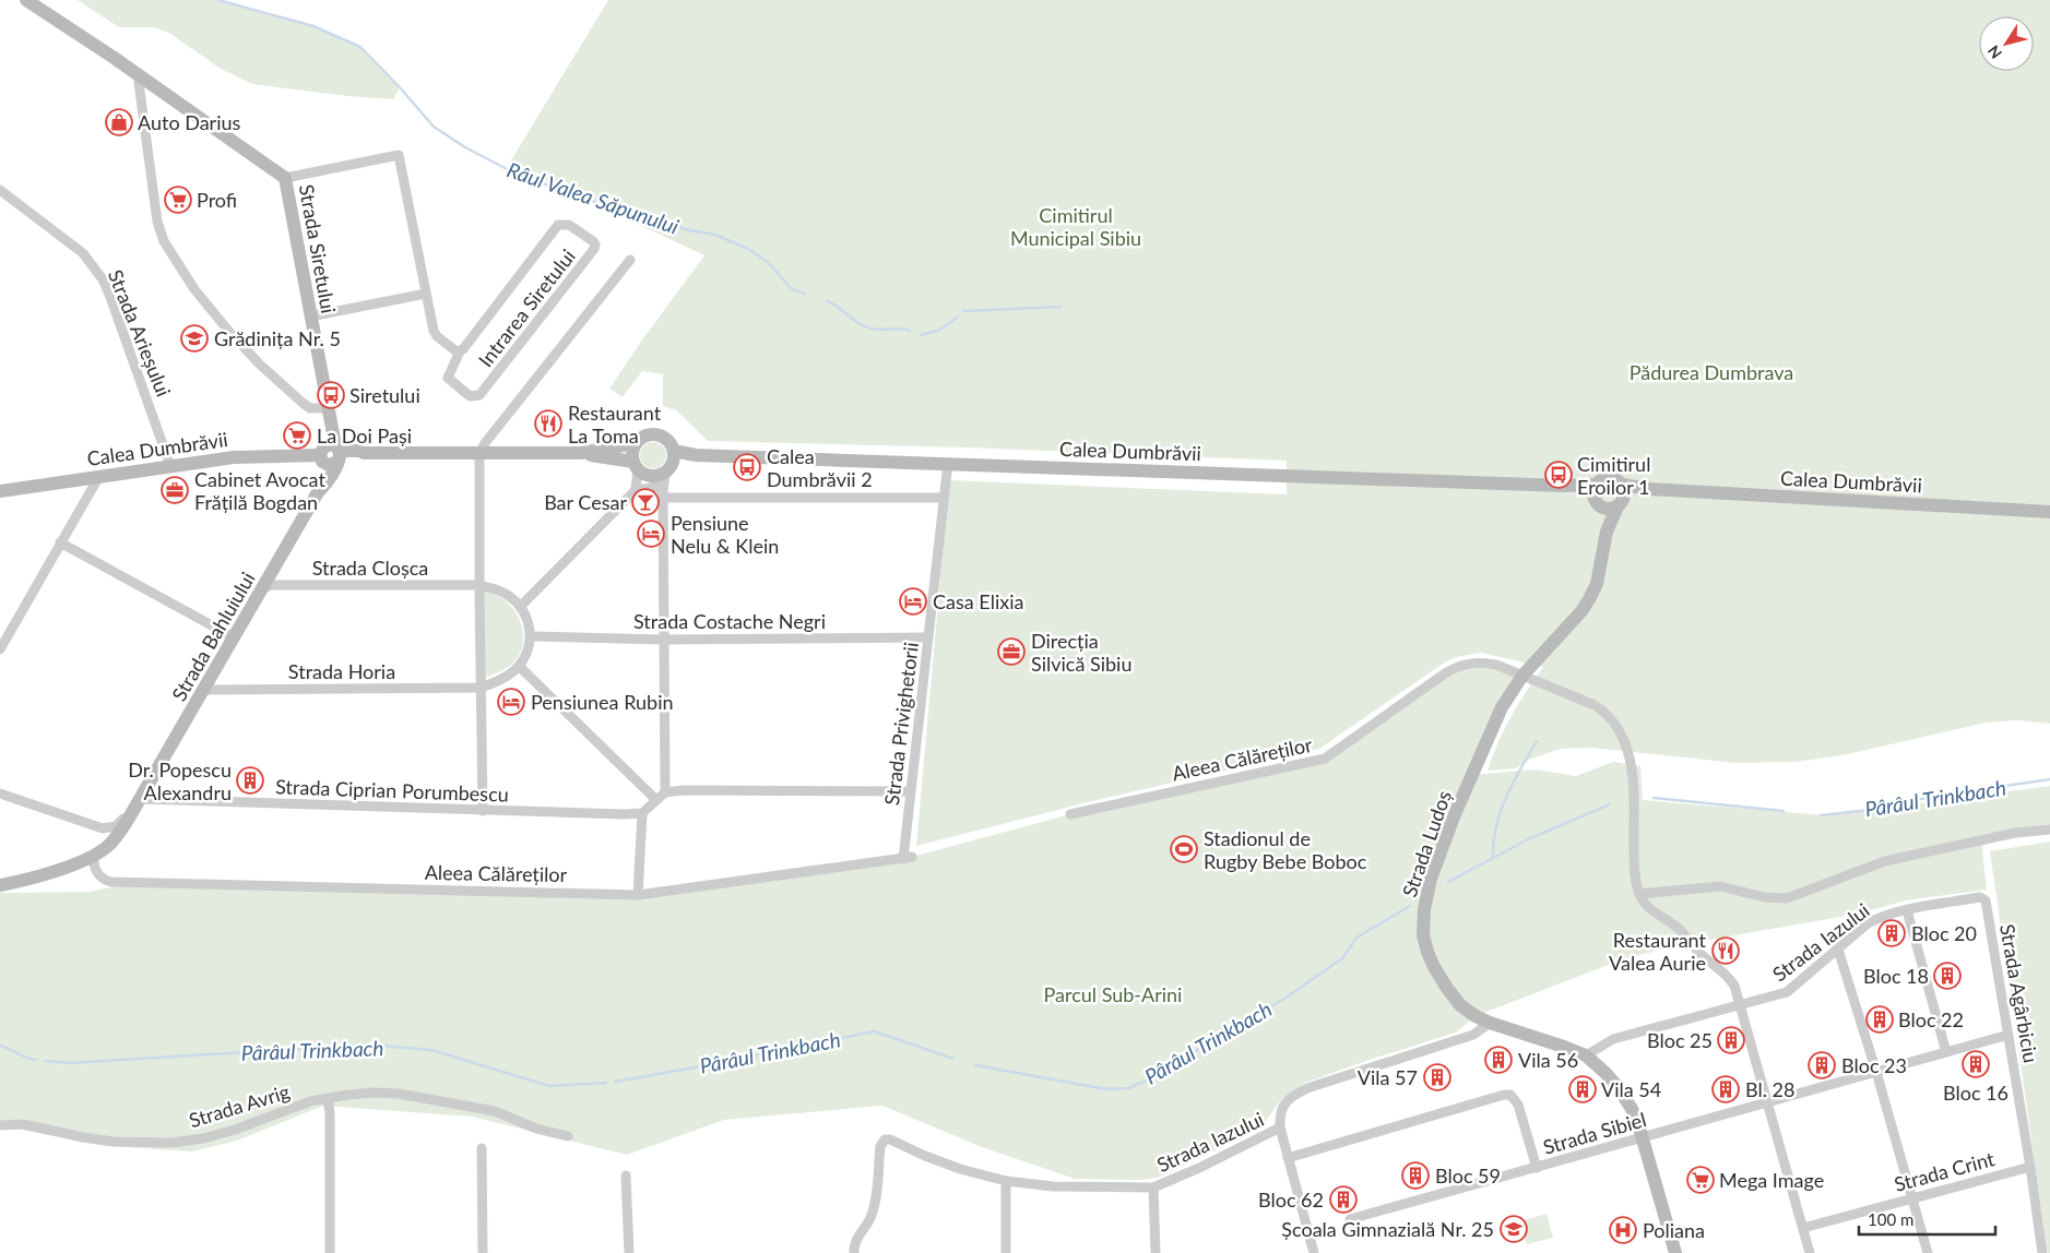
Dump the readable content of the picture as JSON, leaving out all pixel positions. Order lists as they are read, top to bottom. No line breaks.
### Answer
{"streets":{"main road":["Strada Siretului","Calea Dumbrăvii","Strada Bahluiului","Strada Ludoș"],"street":["Intrarea Siretului","Strada Arieșului","Strada Cloșca","Strada Costache Negri","Strada Horia","Strada Privighetorii","Aleea Călăreților","Strada Ciprian Porumbescu","Strada Iazului","Strada Agârbiciu","Strada Avrig","Strada Sibiel","Strada Crint"]},"crossings":[["Strada Siretului","Intrarea Siretului"],["Strada Siretului","Calea Dumbrăvii"],["Strada Siretului","Strada Bahluiului"],["Strada Arieșului","Calea Dumbrăvii"],["Calea Dumbrăvii","Strada Bahluiului"],["Calea Dumbrăvii","Strada Privighetorii"],["Calea Dumbrăvii","Strada Ludoș"],["Strada Cloșca","Strada Bahluiului"],["Strada Costache Negri","Strada Privighetorii"],["Strada Bahluiului","Strada Horia"],["Strada Bahluiului","Aleea Călăreților"],["Strada Bahluiului","Strada Ciprian Porumbescu"],["Strada Privighetorii","Aleea Călăreților"],["Aleea Călăreților","Strada Ludoș"],["Strada Ludoș","Strada Iazului"],["Strada Ludoș","Strada Sibiel"],["Strada Iazului","Strada Agârbiciu"],["Strada Agârbiciu","Strada Sibiel"],["Strada Agârbiciu","Strada Crint"]],"water":["Râul Valea Săpunului","Pârâul Trinkbach"],"parks":["Cimitirul Municipal Sibiu","Pădurea Dumbrava","Parcul Sub-Arini"],"places":{"shop":["Auto Darius"],"supermarket":["Profi","La Doi Pași","Mega Image"],"school or university":["Grădinița Nr. 5","Școala Gimnazială Nr. 25"],"bus stop":["Siretului","Calea Dumbrăvii 2","Cimitirul Eroilor 1"],"restaurant":["Restaurant La Toma","Restaurant Valea Aurie"],"office":["Cabinet Avocat Frățilă Bogdan","Direcția Silvică Sibiu"],"bar":["Bar Cesar"],"hotel":["Pensiune Nelu & Klein","Casa Elixia","Pensiunea Rubin"],"building":["Dr. Popescu Alexandru","Bloc 20","Bloc 18","Bloc 22","Bloc 25","Vila 56","Bloc 16","Bloc 23","Vila 57","Vila 54","Bl. 28","Bloc 59","Bloc 62"],"sports":["Stadionul de Rugby Bebe Boboc"],"hospital":["Poliana"]},"scale_bar":"100 m","north":"bottom left"}
